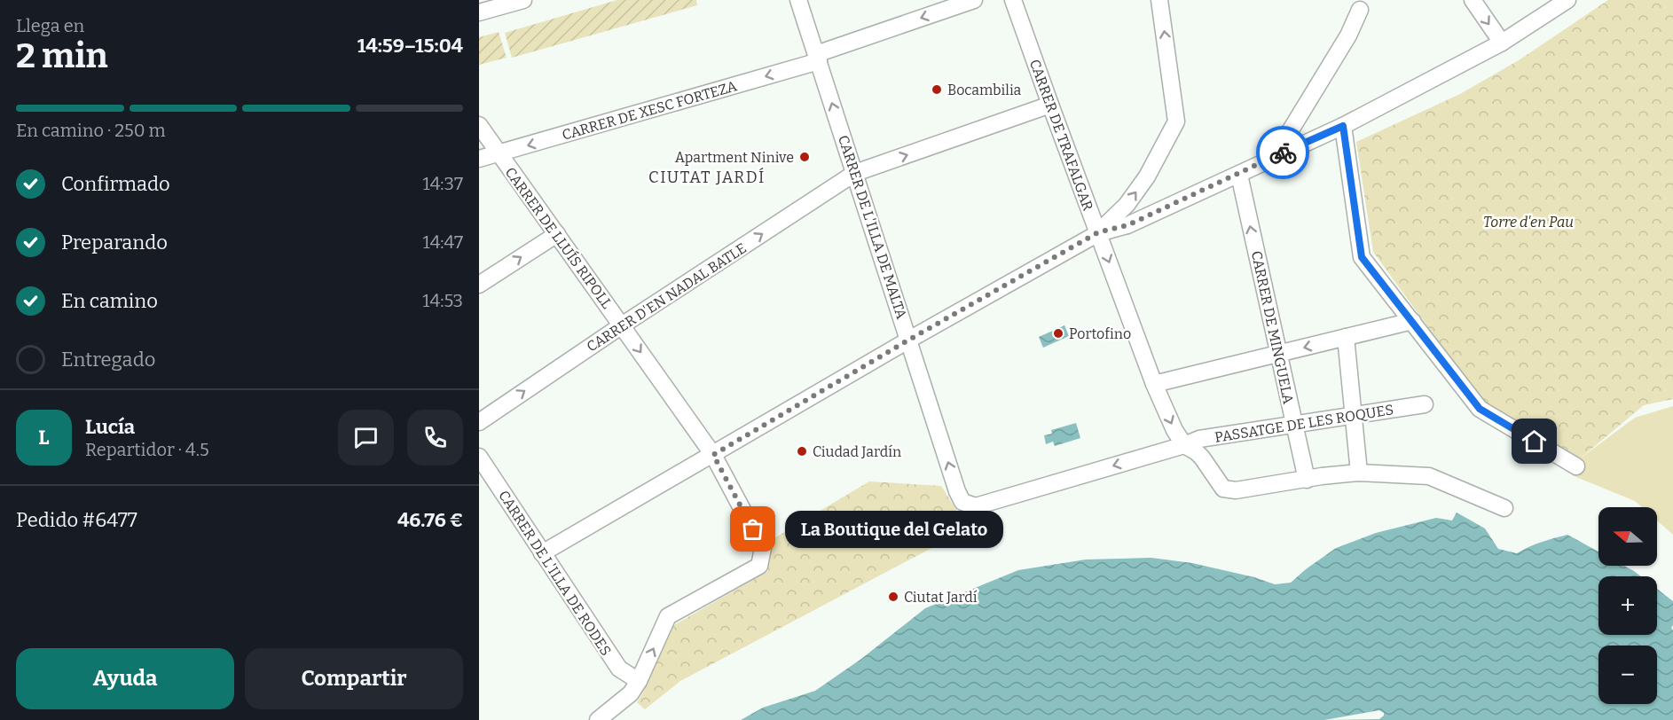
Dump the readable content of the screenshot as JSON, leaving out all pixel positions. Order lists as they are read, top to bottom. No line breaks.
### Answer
{"streets":{"street":["CARRER DE XESC FORTEZA","CARRER DE TRAFALGAR","CARRER DE L'ILLA DE MALTA","CARRER DE LLUÍS RIPOLL","CARRER D'EN NADAL BATLE","CARRER DE MINGUELA","PASSATGE DE LES ROQUES","CARRER DE L'ILLA DE RODES"]},"crossings":[["CARRER DE XESC FORTEZA","CARRER DE L'ILLA DE MALTA"],["CARRER DE XESC FORTEZA","CARRER DE LLUÍS RIPOLL"],["CARRER DE TRAFALGAR","CARRER D'EN NADAL BATLE"],["CARRER DE TRAFALGAR","PASSATGE DE LES ROQUES"],["CARRER DE L'ILLA DE MALTA","CARRER D'EN NADAL BATLE"],["CARRER DE L'ILLA DE MALTA","PASSATGE DE LES ROQUES"],["CARRER DE LLUÍS RIPOLL","CARRER D'EN NADAL BATLE"],["CARRER DE LLUÍS RIPOLL","CARRER DE L'ILLA DE RODES"],["CARRER DE MINGUELA","PASSATGE DE LES ROQUES"]],"one_way":["CARRER DE XESC FORTEZA","CARRER DE TRAFALGAR","CARRER DE L'ILLA DE MALTA","CARRER D'EN NADAL BATLE","PASSATGE DE LES ROQUES"],"districts":["CIUTAT JARDÍ"],"parks":["Torre d'en Pau"],"places":["Bocambilia","Apartment Ninive","Portofino","Ciudad Jardín","La Boutique del Gelato","Ciutat Jardí"],"north":"left","page":{"heading":["2 min","Llega en","14:59–15:04"],"panel":["Lucía","Repartidor · 4.5","Pedido #6477","46.76 €"],"bar":"En camino · 250 m","list":[["Confirmado","14:37"],["Preparando","14:47"],["En camino","14:53"],"Entregado"],"round":"L","map_buttons":["+","−"],"bubble":"La Boutique del Gelato","buttons":["Ayuda","Compartir"]}}
